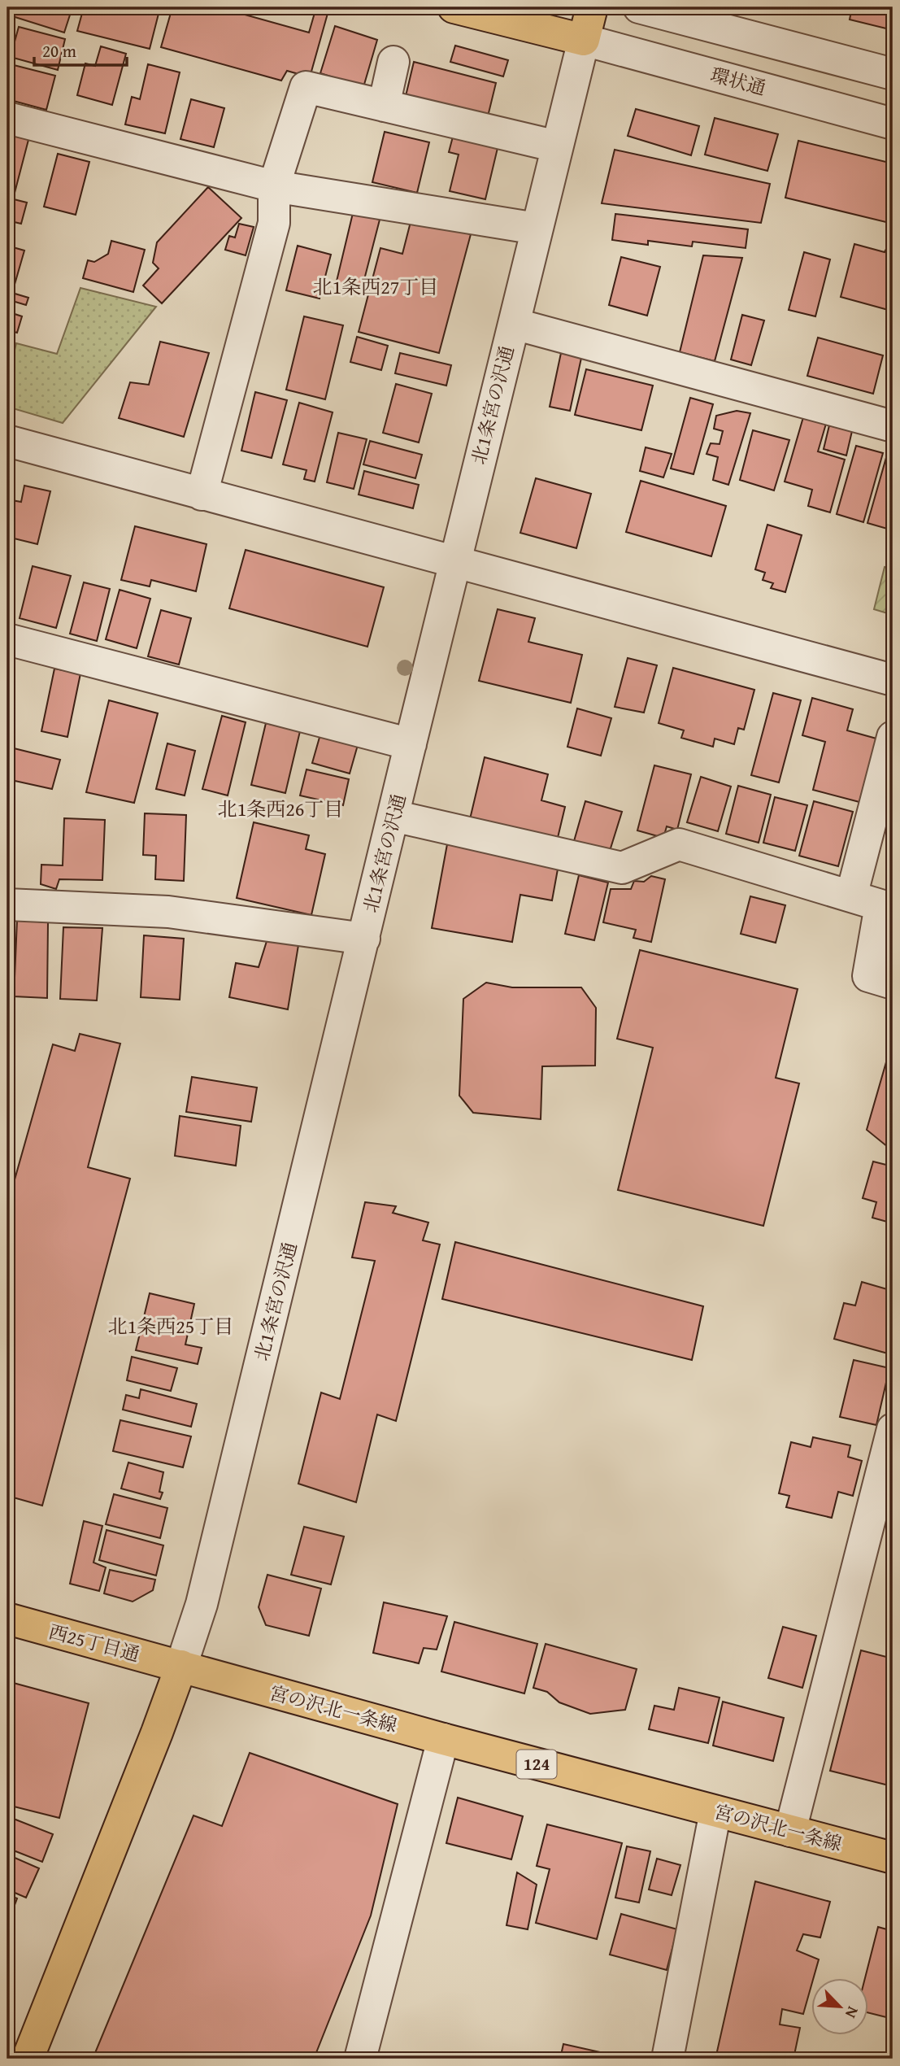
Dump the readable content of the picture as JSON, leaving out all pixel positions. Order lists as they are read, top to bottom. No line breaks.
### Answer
{"streets":{"main road":["西25丁目通","宮の沢北一条線","124"],"street":["環状通","北1条宮の沢通"]},"crossings":[["環状通","北1条宮の沢通"],["北1条宮の沢通","西25丁目通"],["北1条宮の沢通","宮の沢北一条線"],["西25丁目通","宮の沢北一条線"]],"districts":["北1条西27丁目","北1条西26丁目","北1条西25丁目"],"scale_bar":"20 m","north":"bottom right"}
